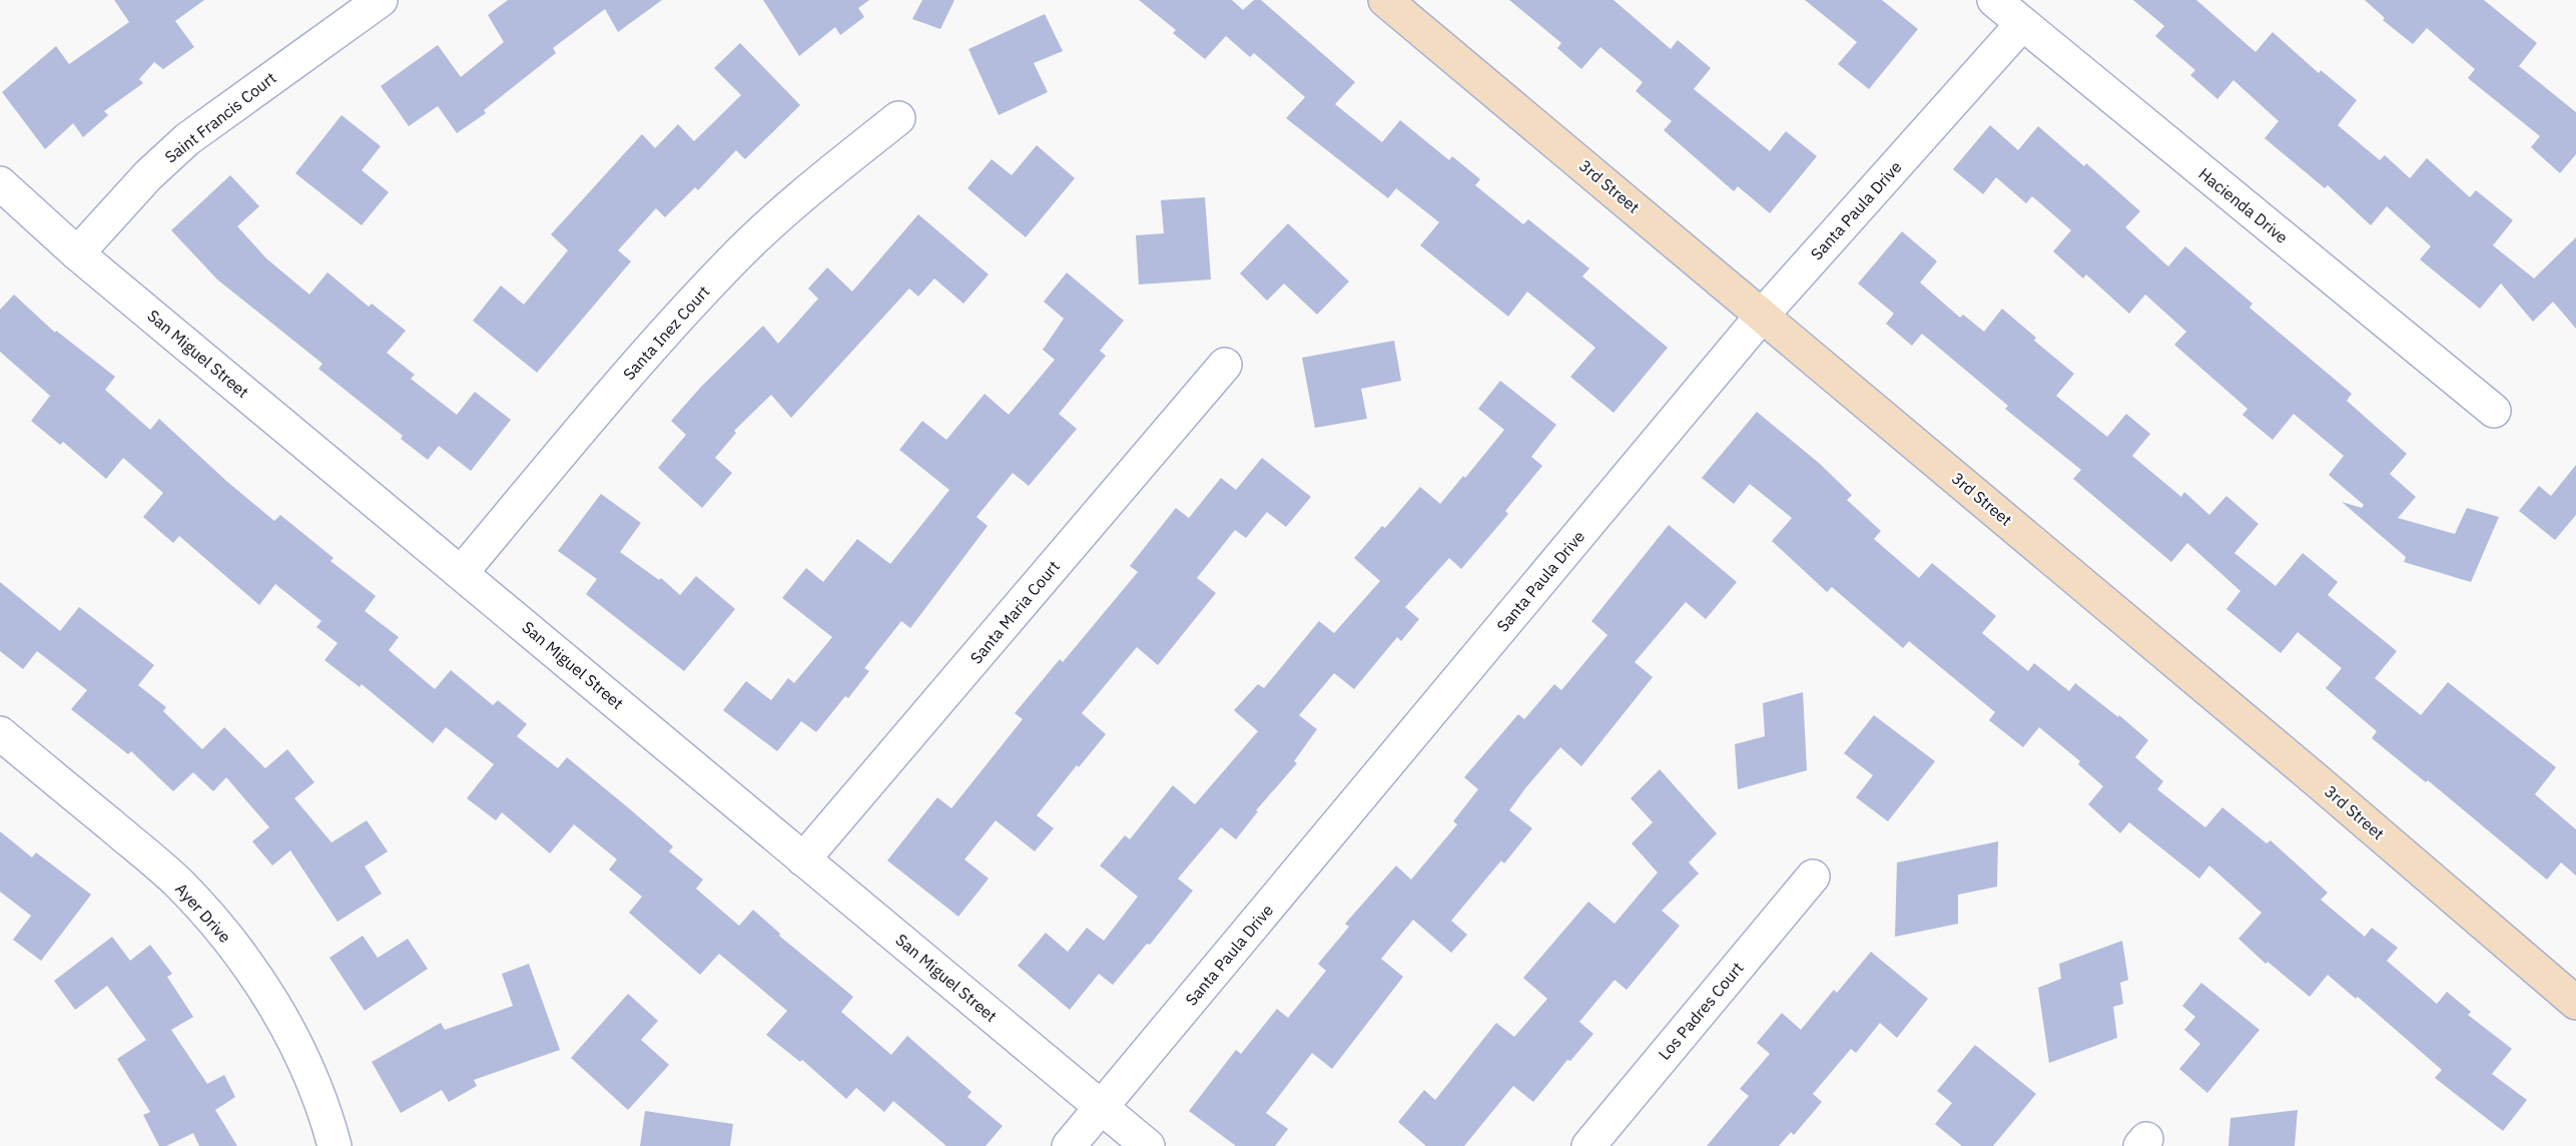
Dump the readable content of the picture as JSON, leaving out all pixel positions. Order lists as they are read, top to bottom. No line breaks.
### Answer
{"streets":{"street":["Saint Francis Court","3rd Street","Hacienda Drive","Santa Paula Drive","Santa Inez Court","San Miguel Street","Santa Maria Court","Ayer Drive","Los Padres Court"]},"crossings":[["Saint Francis Court","San Miguel Street"],["3rd Street","Santa Paula Drive"],["Hacienda Drive","Santa Paula Drive"],["Santa Paula Drive","San Miguel Street"],["Santa Inez Court","San Miguel Street"],["San Miguel Street","Santa Maria Court"]]}
